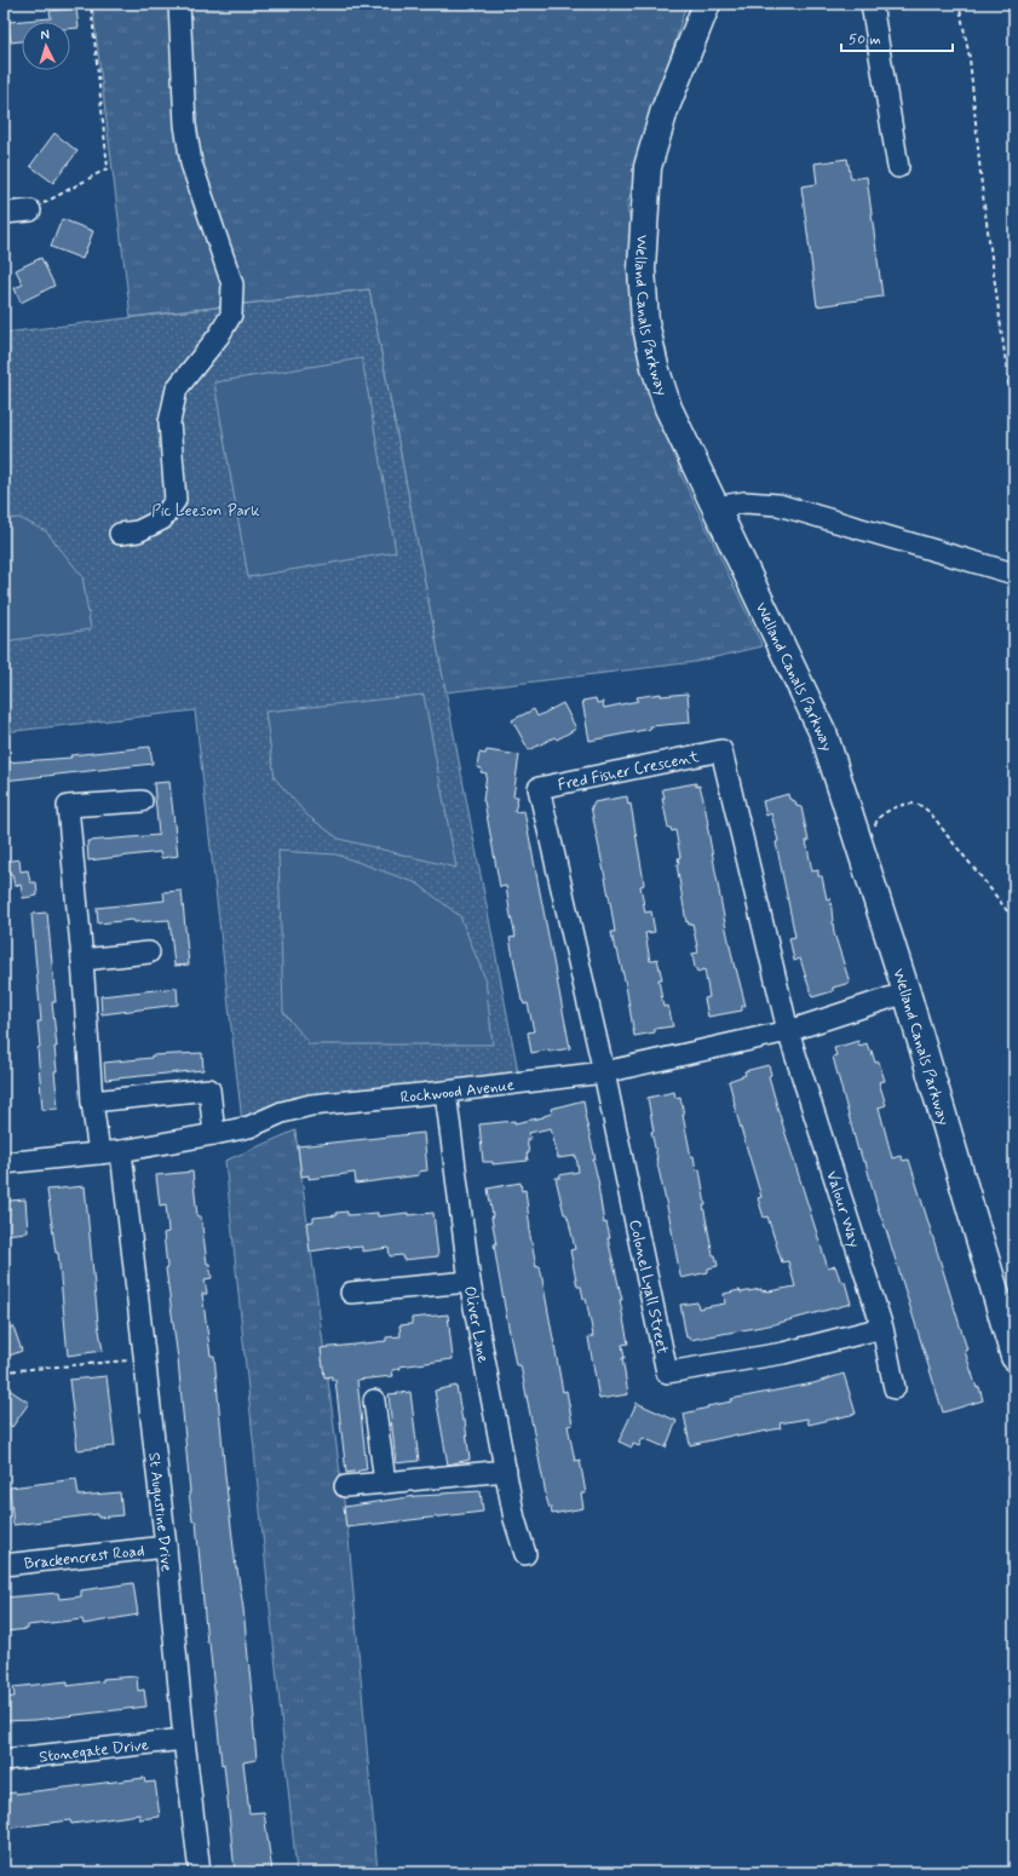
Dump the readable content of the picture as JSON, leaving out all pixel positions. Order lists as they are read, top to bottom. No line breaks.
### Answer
{"streets":{"main road":["Welland Canals Parkway"],"street":["Fred Fisher Crescent","Rockwood Avenue","Valour Way","Colonel Lyall Street","Oliver Lane","St Augustine Drive","Brackencrest Road","Stonegate Drive"]},"crossings":[["Welland Canals Parkway","Rockwood Avenue"],["Fred Fisher Crescent","Rockwood Avenue"],["Fred Fisher Crescent","Valour Way"],["Fred Fisher Crescent","Colonel Lyall Street"],["Rockwood Avenue","Valour Way"],["Rockwood Avenue","Colonel Lyall Street"],["Rockwood Avenue","Oliver Lane"],["Rockwood Avenue","St Augustine Drive"],["Valour Way","Colonel Lyall Street"],["St Augustine Drive","Brackencrest Road"],["St Augustine Drive","Stonegate Drive"]],"parks":["Pic Leeson Park"],"scale_bar":"50 m","north":"top"}
